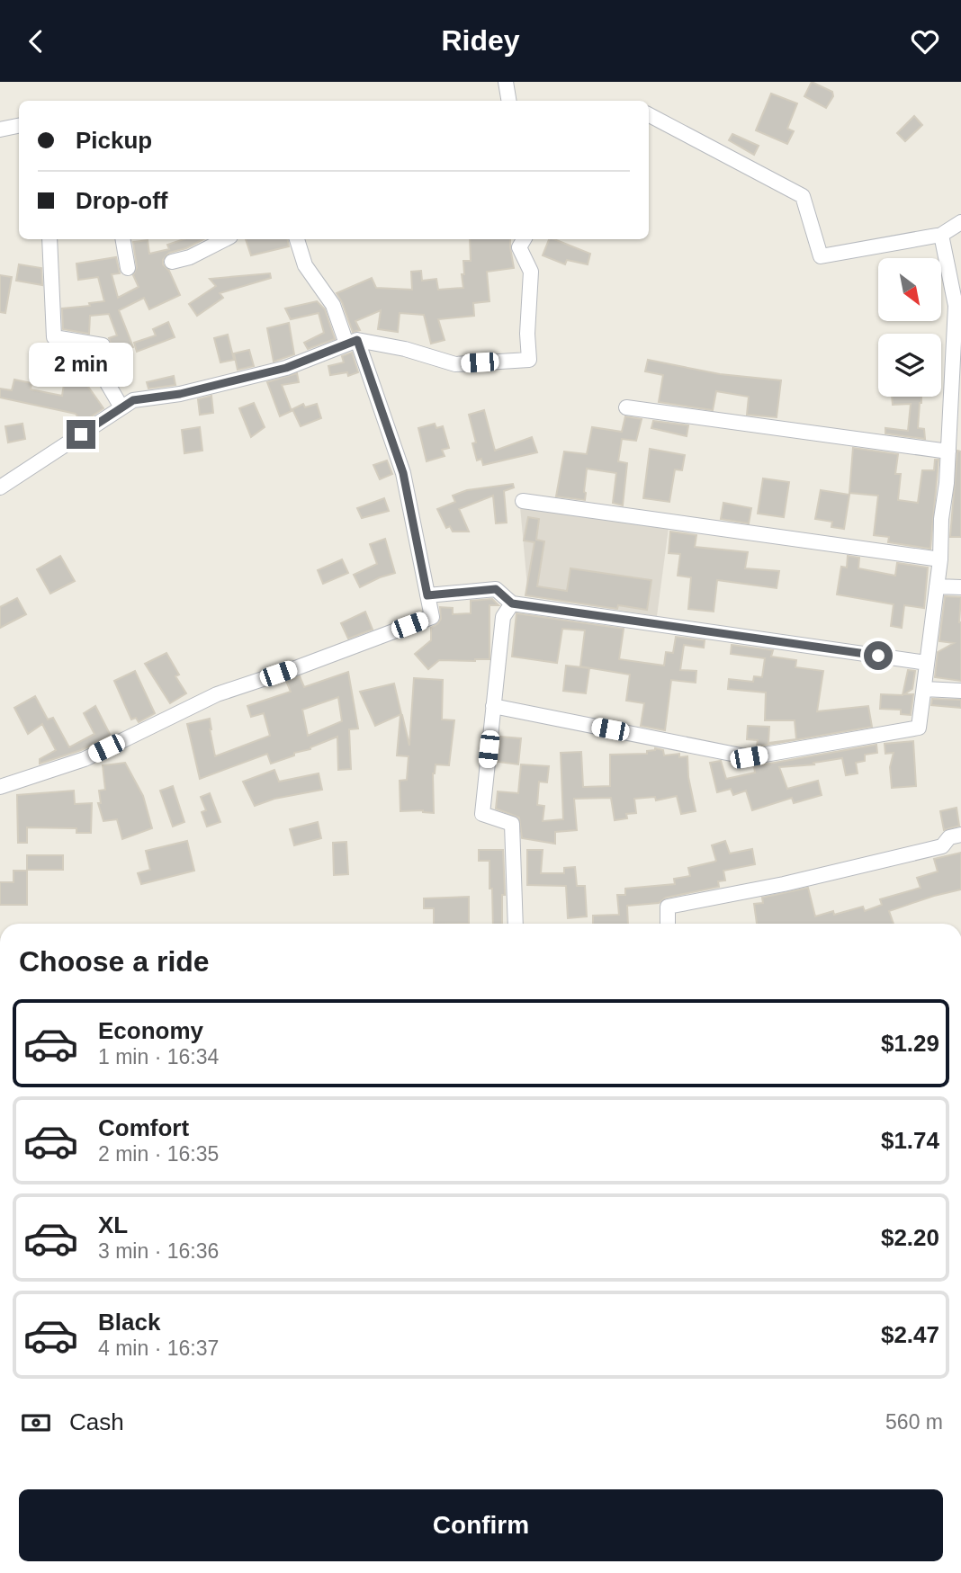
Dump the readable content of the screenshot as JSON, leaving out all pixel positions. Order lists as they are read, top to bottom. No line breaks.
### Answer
{"north":"bottom right","page":{"header":"Ridey","banner":["Pickup","Drop-off"],"bubble":"2 min","heading":"Choose a ride","list":[{"name":"Economy","note":"1 min · 16:34","value":"$1.29"},{"name":"Comfort","note":"2 min · 16:35","value":"$1.74"},{"name":"XL","note":"3 min · 16:36","value":"$2.20"},{"name":"Black","note":"4 min · 16:37","value":"$2.47"}],"pay":["Cash","560 m"],"buttons":"Confirm"}}
